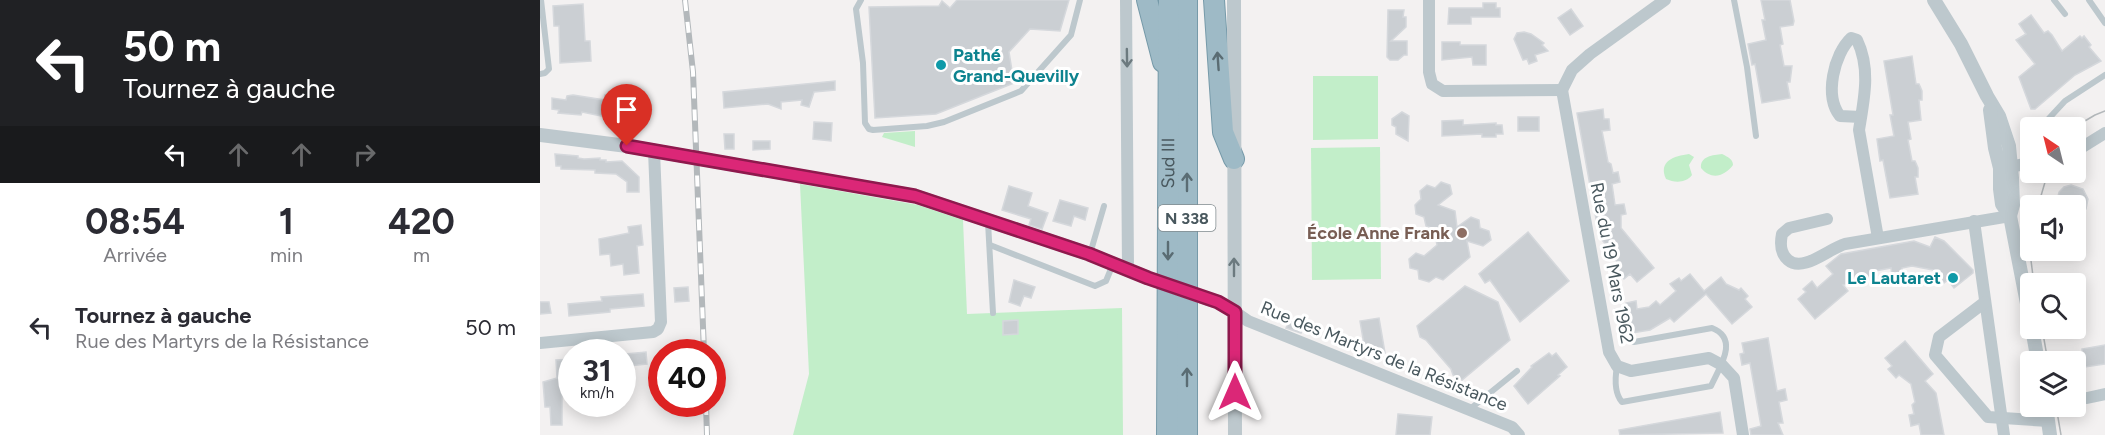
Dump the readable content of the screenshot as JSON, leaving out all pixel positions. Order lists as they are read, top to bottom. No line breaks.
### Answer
{"streets":{"highway":["Sud III","N 338"],"street":["Rue du 19 Mars 1962","Rue des Martyrs de la Résistance"]},"places":["Pathé Grand-Quevilly","École Anne Frank","Le Lautaret"],"north":"top left","page":{"turn":["50 m","Tournez à gauche"],"eta":["08:54","Arrivée","1","min","420","m"],"list":[{"name":"Tournez à gauche","note":"Rue des Martyrs de la Résistance","value":"50 m"}],"speed":"31 km/h","limit":"40"}}
